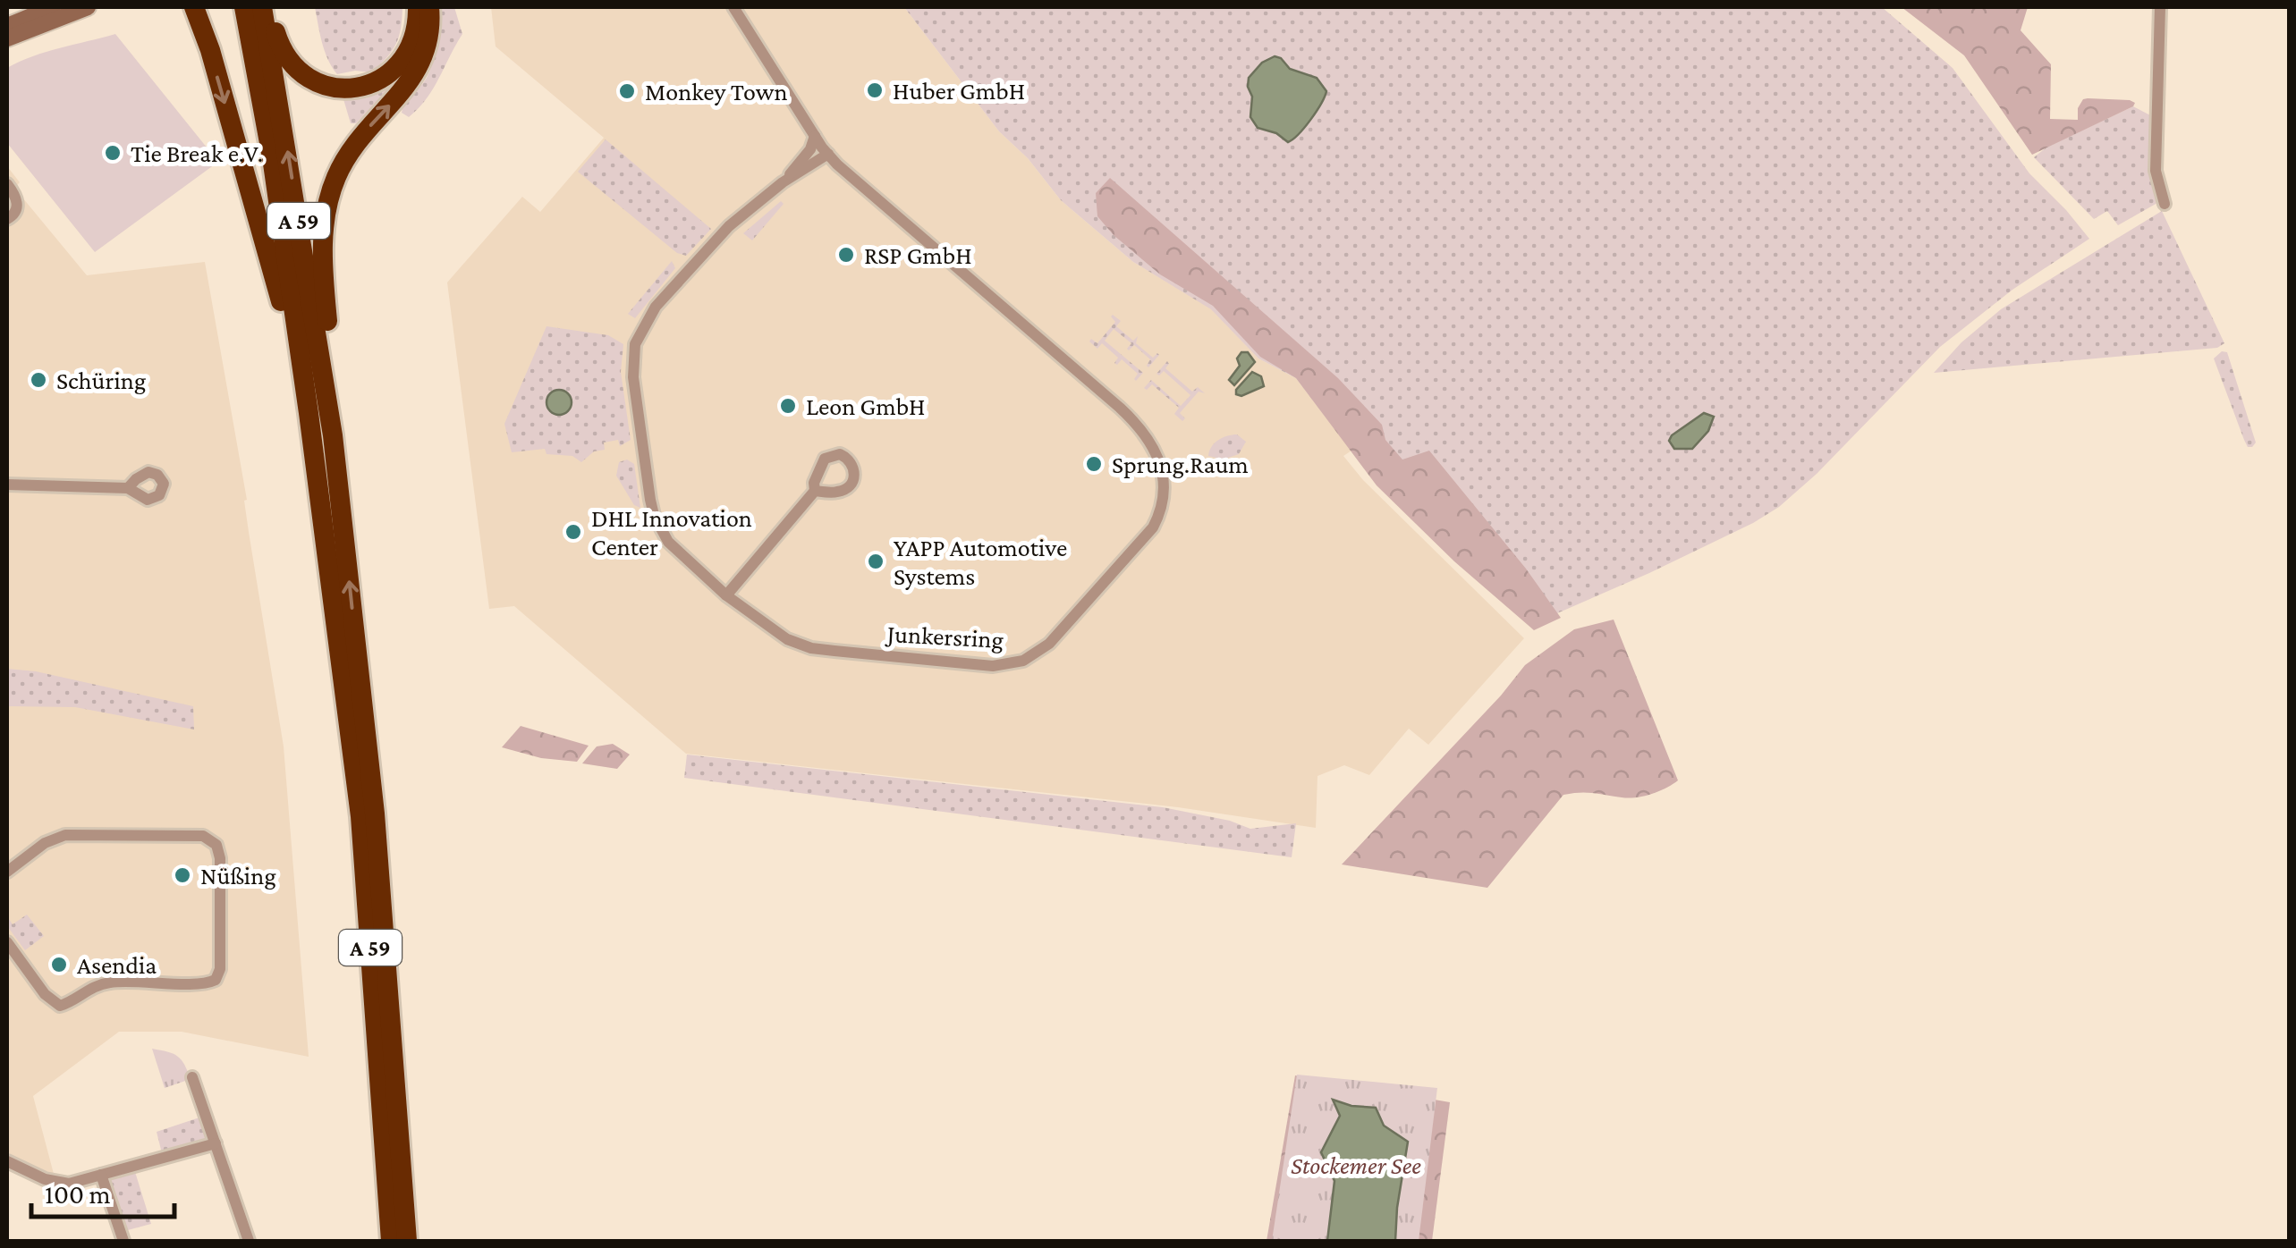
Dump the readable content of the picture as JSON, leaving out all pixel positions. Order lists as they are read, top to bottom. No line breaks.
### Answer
{"streets":{"highway":["A 59"],"street":["Junkersring"]},"parks":["Stockemer See"],"places":["Huber GmbH","Monkey Town","Tie Break e.V.","RSP GmbH","Schüring","Leon GmbH","Sprung.Raum","DHL Innovation Center","YAPP Automotive Systems","Nüßing","Asendia"],"scale_bar":"100 m"}
